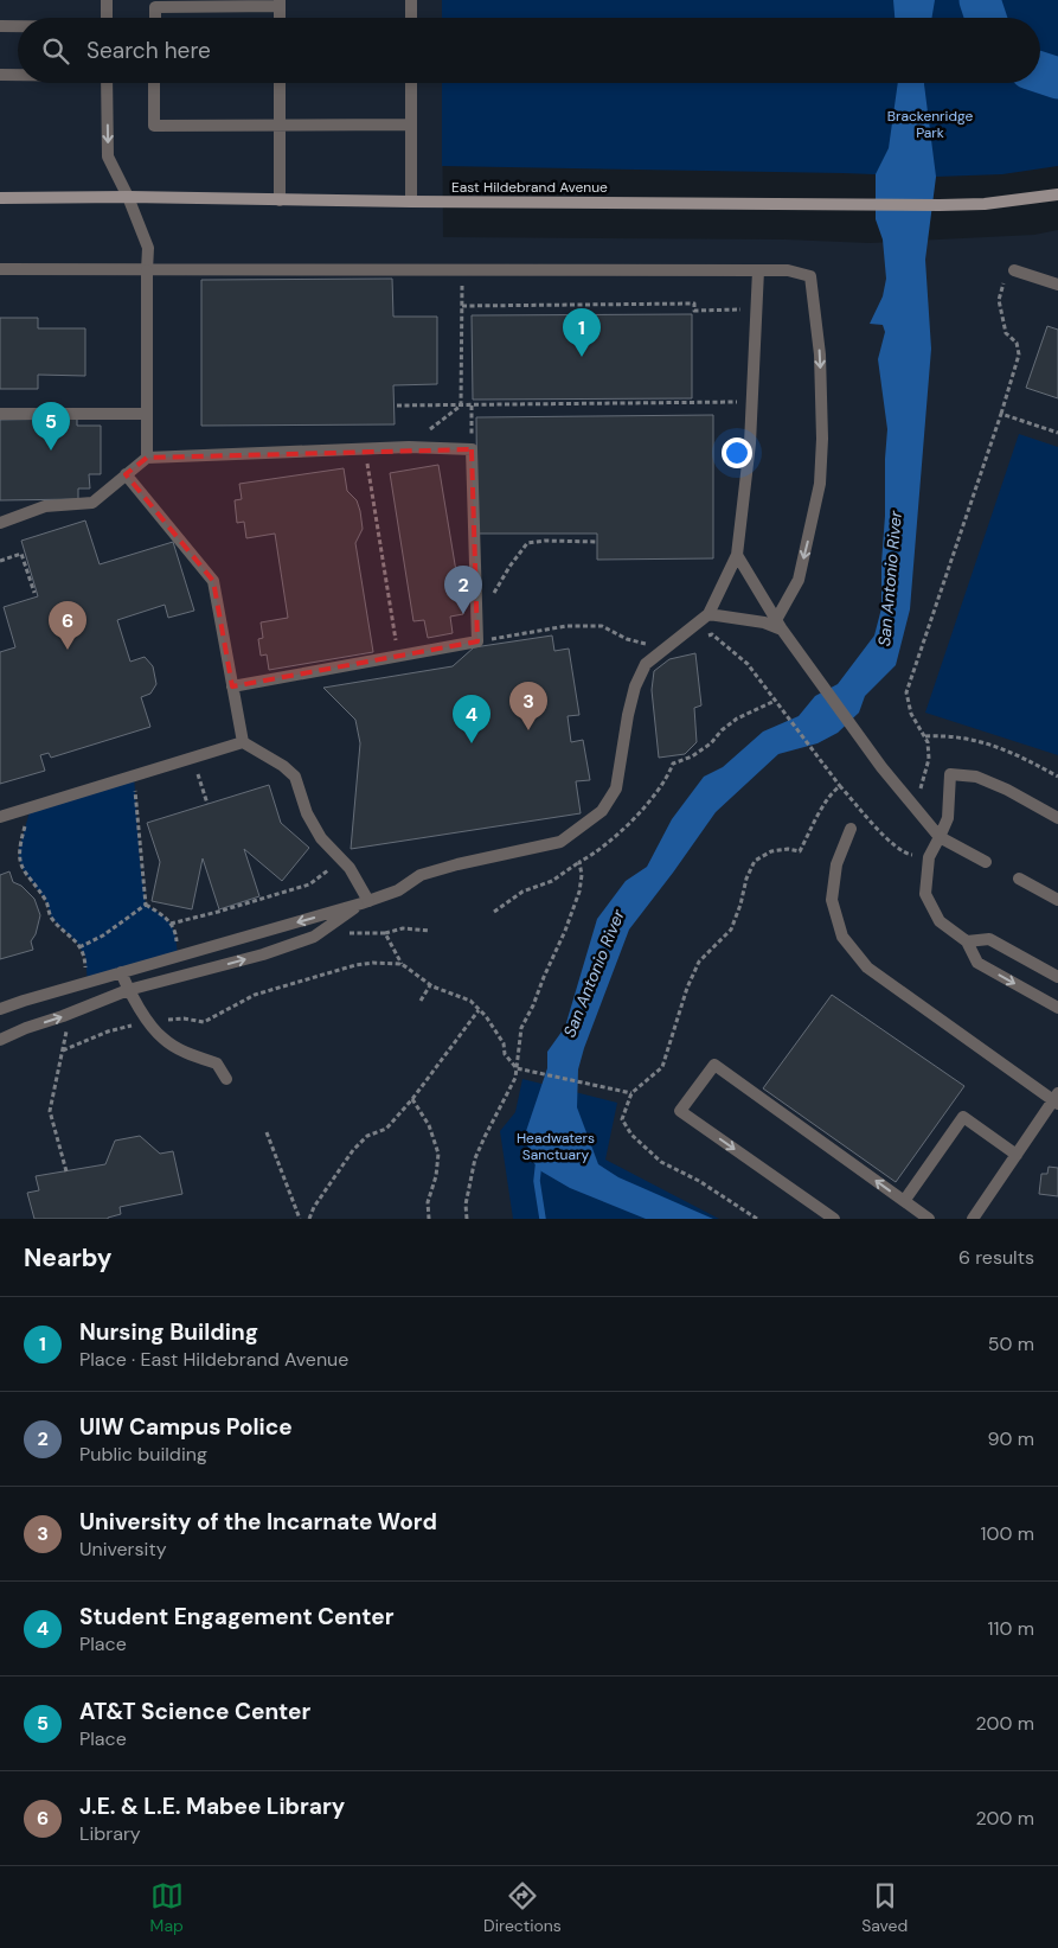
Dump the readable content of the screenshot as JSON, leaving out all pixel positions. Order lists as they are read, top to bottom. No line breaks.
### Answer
{"streets":{"main road":["East Hildebrand Avenue"]},"water":["San Antonio River"],"parks":["Brackenridge Park","Headwaters Sanctuary"],"page":{"search":"Search here","pins":["1","5","2","6","3","4"],"heading":["Nearby","6 results"],"list":[{"mark":"1","name":"Nursing Building","note":"Place · East Hildebrand Avenue","value":"50 m"},{"mark":"2","name":"UIW Campus Police","note":"Public building","value":"90 m"},{"mark":"3","name":"University of the Incarnate Word","note":"University","value":"100 m"},{"mark":"4","name":"Student Engagement Center","note":"Place","value":"110 m"},{"mark":"5","name":"AT&T Science Center","note":"Place","value":"200 m"},{"mark":"6","name":"J.E. & L.E. Mabee Library","note":"Library","value":"200 m"}],"nav":["Map","Directions","Saved"]}}
